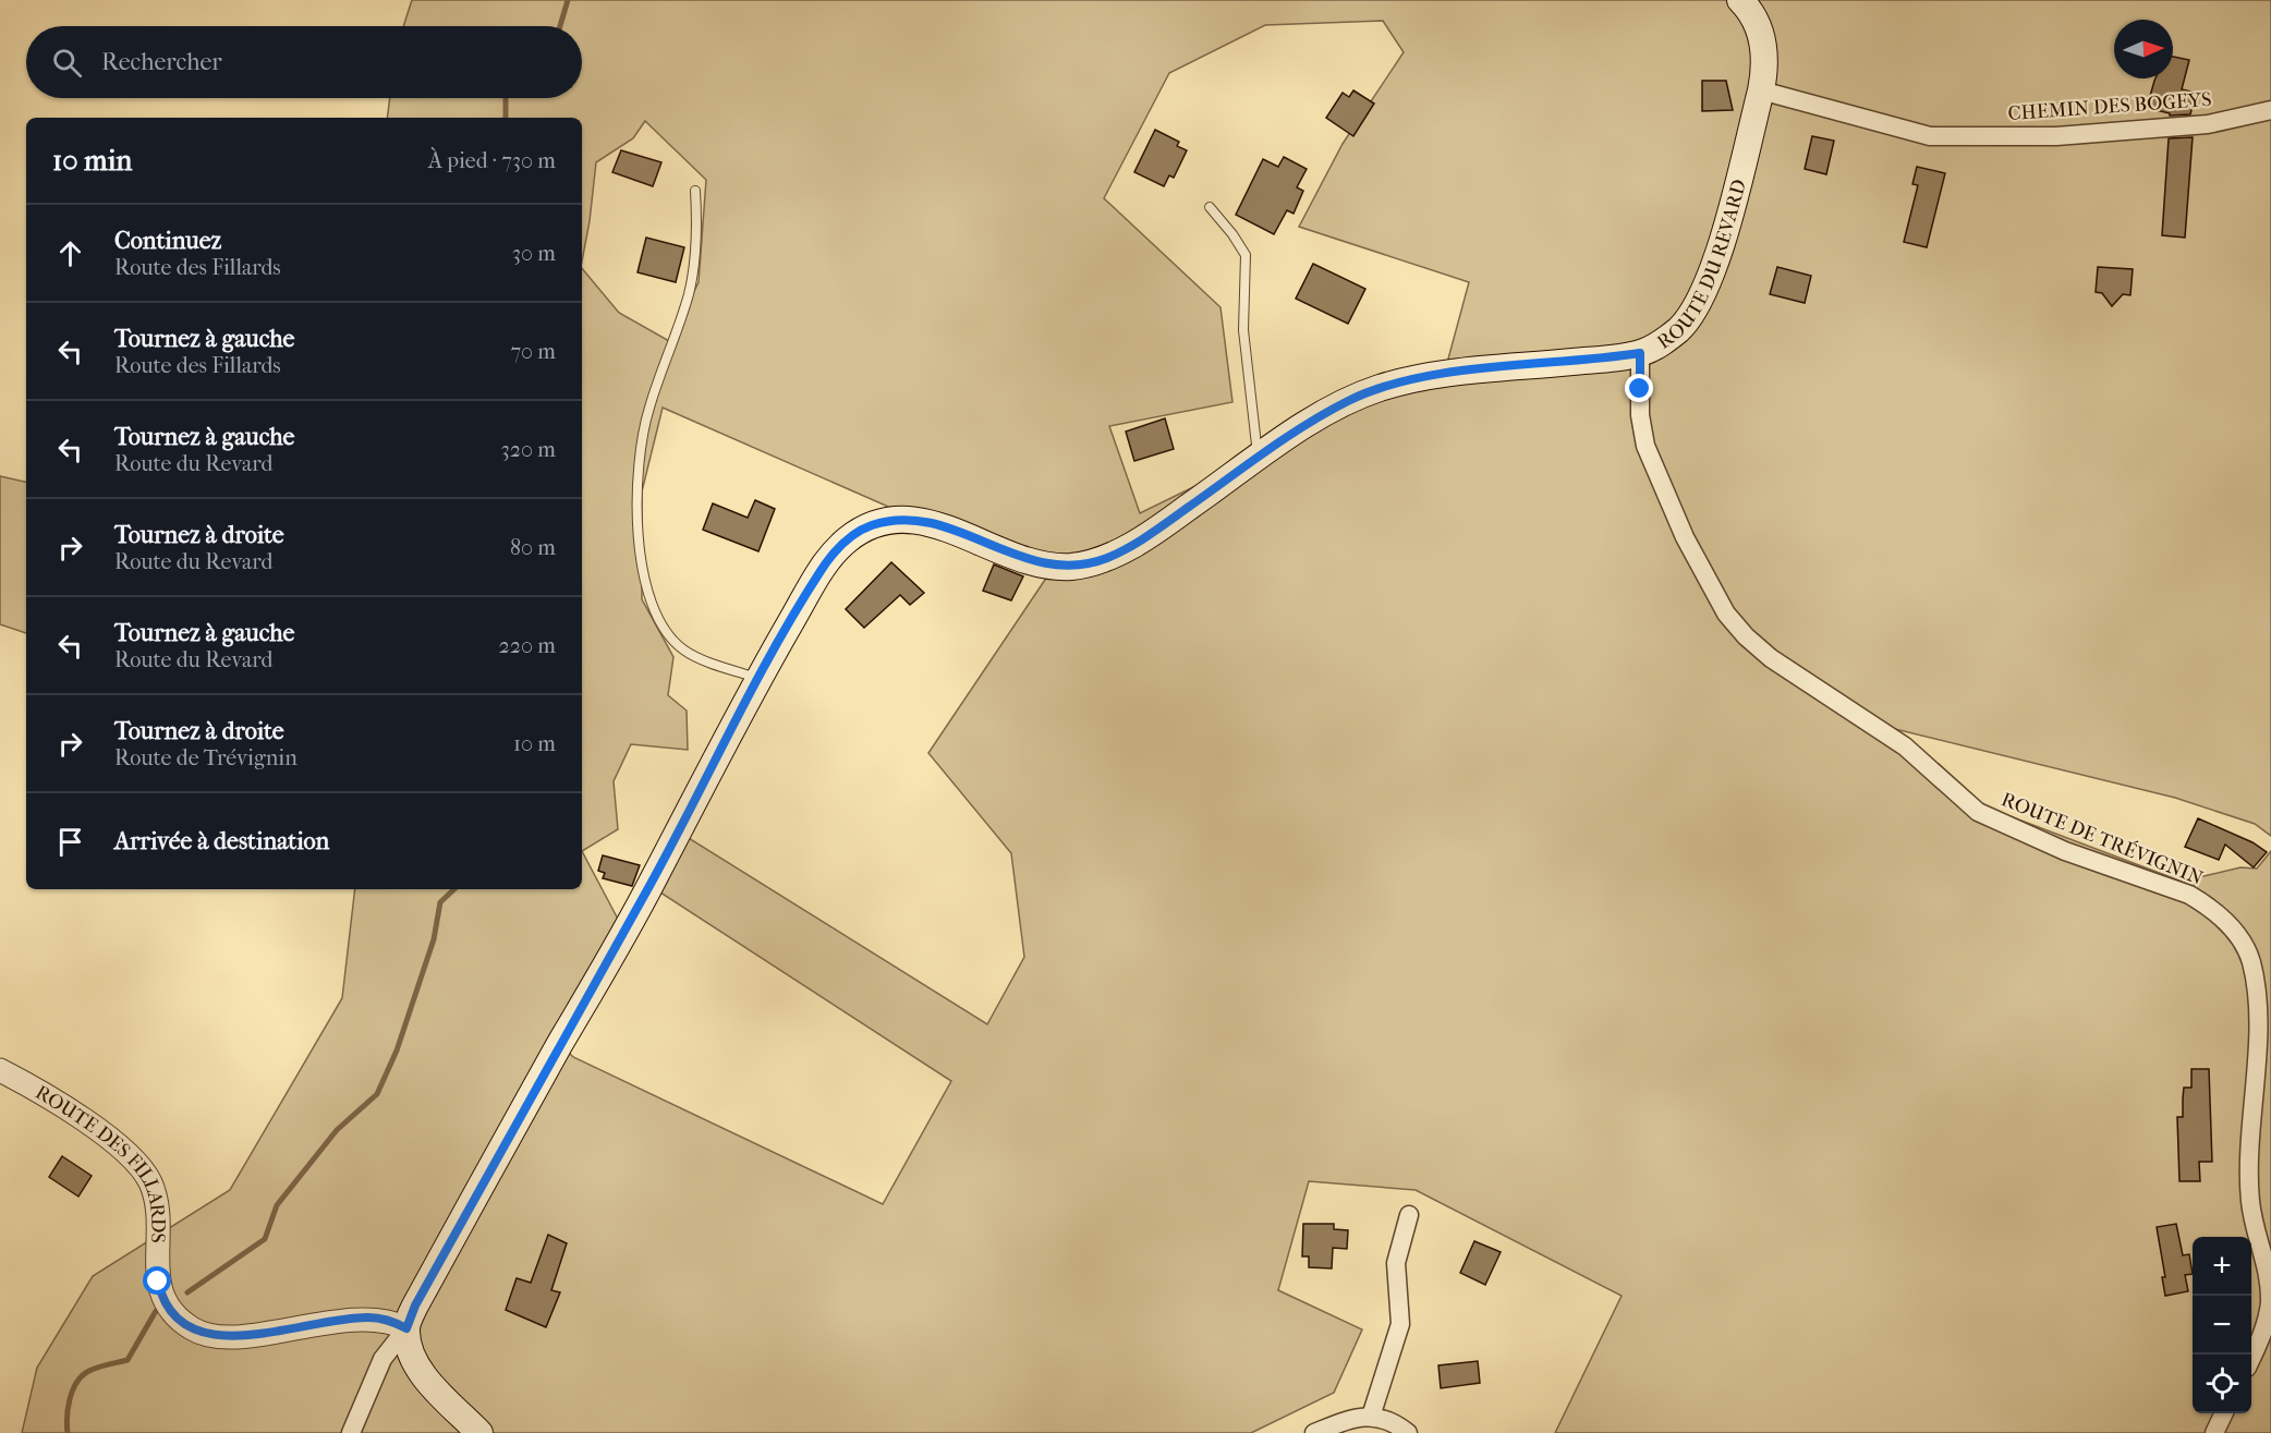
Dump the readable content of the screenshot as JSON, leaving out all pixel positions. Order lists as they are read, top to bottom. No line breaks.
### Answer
{"streets":{"main road":["ROUTE DU REVARD"],"street":["CHEMIN DES BOGEYS","ROUTE DE TRÉVIGNIN","ROUTE DES FILLARDS"]},"crossings":[["CHEMIN DES BOGEYS","ROUTE DU REVARD"],["ROUTE DU REVARD","ROUTE DE TRÉVIGNIN"],["ROUTE DU REVARD","ROUTE DES FILLARDS"]],"north":"right","page":{"search":"Rechercher","heading":["10 min","À pied · 730 m"],"list":[["Continuez","Route des Fillards","30 m"],["Tournez à gauche","Route des Fillards","70 m"],["Tournez à gauche","Route du Revard","320 m"],["Tournez à droite","Route du Revard","80 m"],["Tournez à gauche","Route du Revard","220 m"],["Tournez à droite","Route de Trévignin","10 m"],"Arrivée à destination"],"map_buttons":["+","−"]}}
